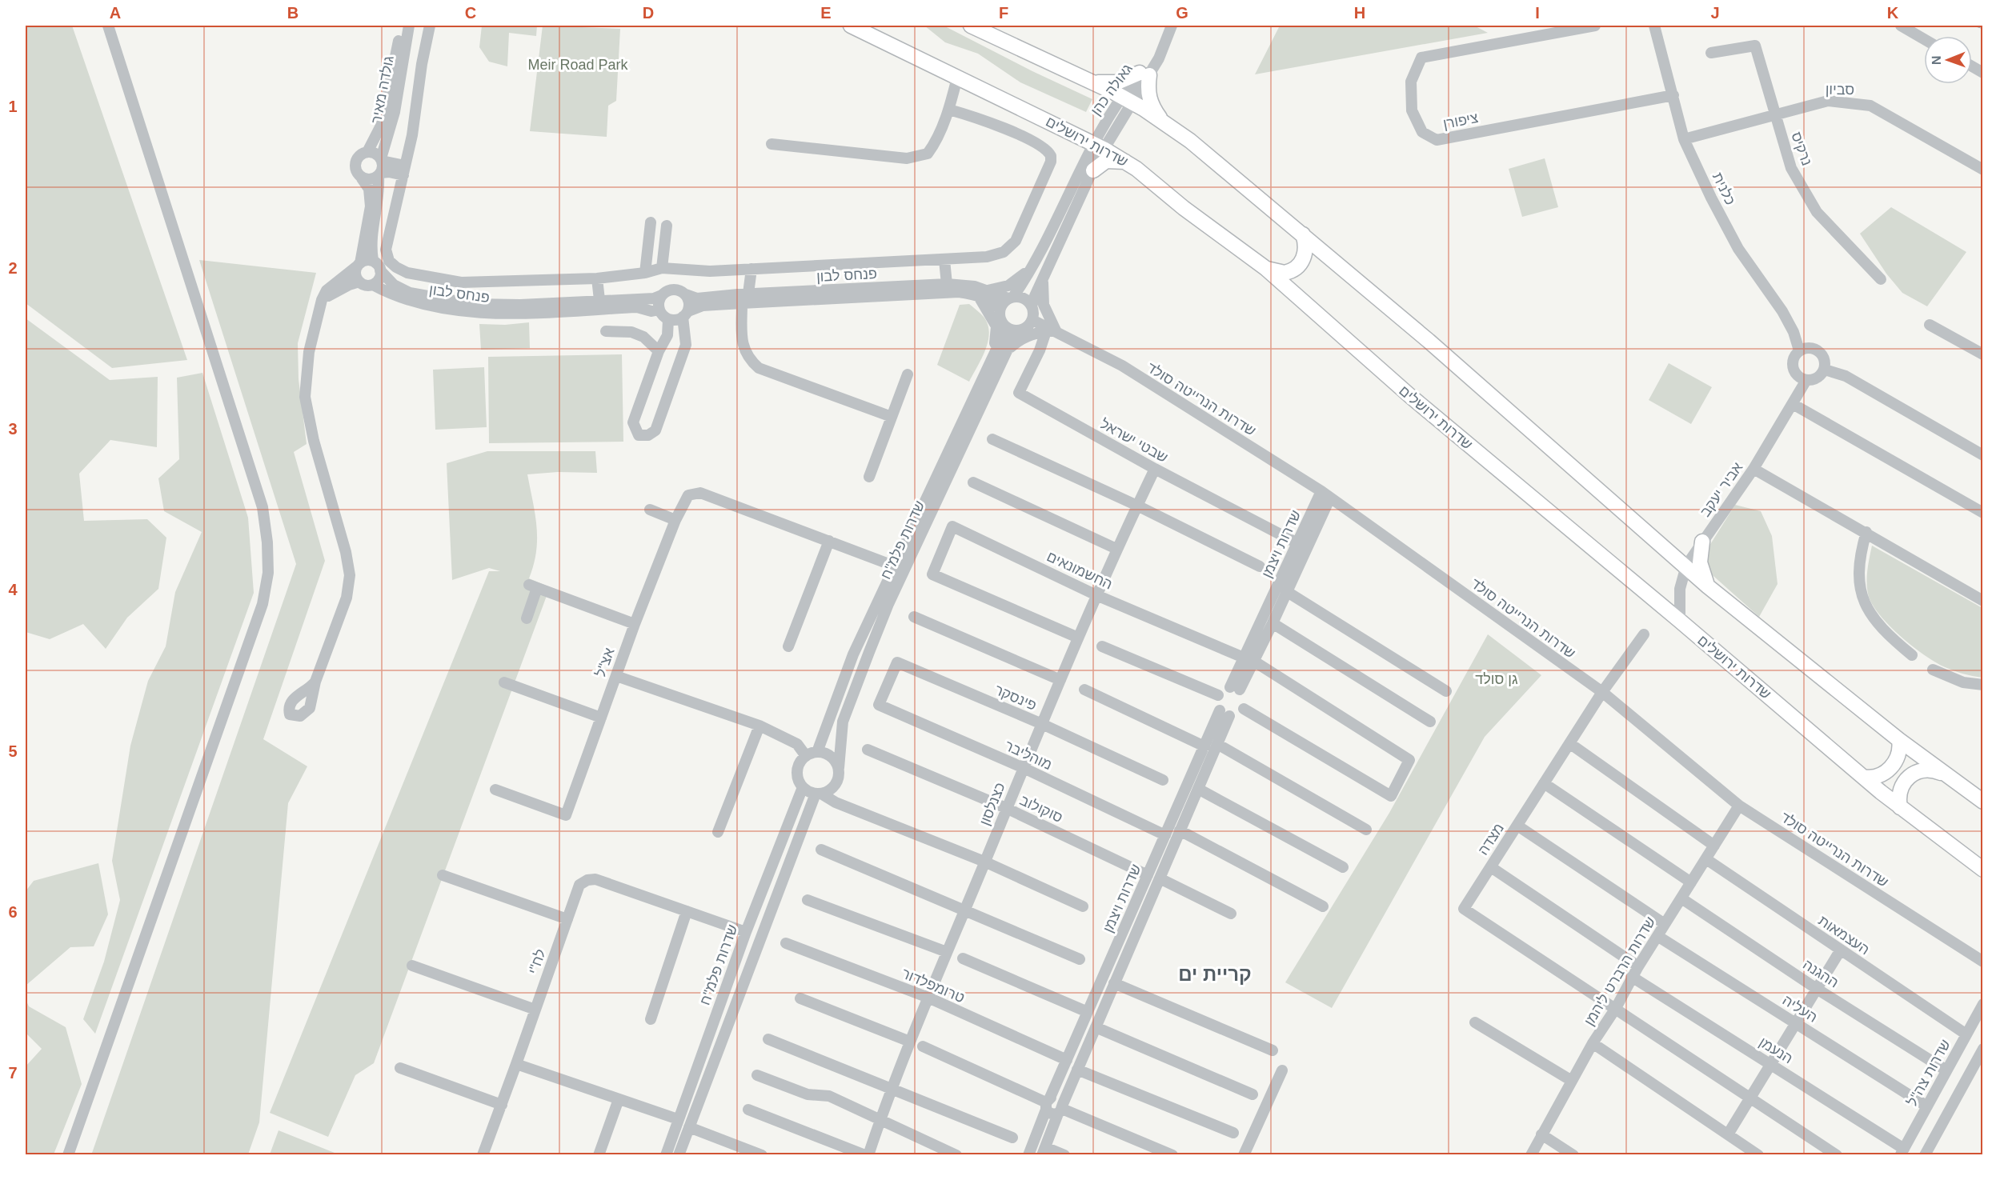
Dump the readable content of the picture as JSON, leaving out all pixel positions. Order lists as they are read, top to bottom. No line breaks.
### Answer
{"streets":{"main road":["שדרות ירושלים"],"street":["גולדה מאיר","גאולה כהן","סביון","ציפורן","נרקיס","כלנית","פנחס לבון","שדרות הנרייטה סולד","שבטי ישראל","אביר יעקב","שדרות פלמ\"ח","שדרות ויצמן","החשמונאים","אצ\"ל","פינסקר","מוהליבר","כצנלסון","סוקולוב","מצדה","העצמאות","לח\"י","שדרות הרברט ליהמן","ההגנה","טרומפלדור","העליה","הנעמן","שדרות צה\"ל"]},"crossings":[["סביון","נרקיס"],["סביון","כלנית"],["ציפורן","כלנית"],["שדרות ירושלים","אביר יעקב"],["כלנית","אביר יעקב"],["פנחס לבון","שדרות הנרייטה סולד"],["פנחס לבון","שדרות פלמ\"ח"],["שדרות הנרייטה סולד","שבטי ישראל"],["שדרות הנרייטה סולד","שדרות פלמ\"ח"],["שדרות הנרייטה סולד","שדרות ויצמן"],["שדרות הנרייטה סולד","מצדה"],["שדרות הנרייטה סולד","שדרות הרברט ליהמן"],["שבטי ישראל","שדרות ויצמן"],["שבטי ישראל","כצנלסון"],["שדרות פלמ\"ח","אצ\"ל"],["שדרות פלמ\"ח","לח\"י"],["שדרות ויצמן","החשמונאים"],["שדרות ויצמן","מוהליבר"],["שדרות ויצמן","סוקולוב"],["שדרות ויצמן","טרומפלדור"],["החשמונאים","כצנלסון"],["פינסקר","מוהליבר"],["פינסקר","כצנלסון"],["מוהליבר","כצנלסון"],["כצנלסון","סוקולוב"],["כצנלסון","טרומפלדור"],["מצדה","שדרות הרברט ליהמן"],["העצמאות","שדרות הרברט ליהמן"],["העצמאות","שדרות צה\"ל"],["שדרות הרברט ליהמן","ההגנה"],["שדרות הרברט ליהמן","העליה"],["שדרות הרברט ליהמן","הנעמן"],["ההגנה","שדרות צה\"ל"],["העליה","שדרות צה\"ל"],["הנעמן","שדרות צה\"ל"]],"districts":["קריית ים"],"parks":["Meir Road Park","גן סולד"],"north":"left","grid":{"columns":["A","B","C","D","E","F","G","H","I","J","K"],"rows":["1","2","3","4","5","6","7"]}}
